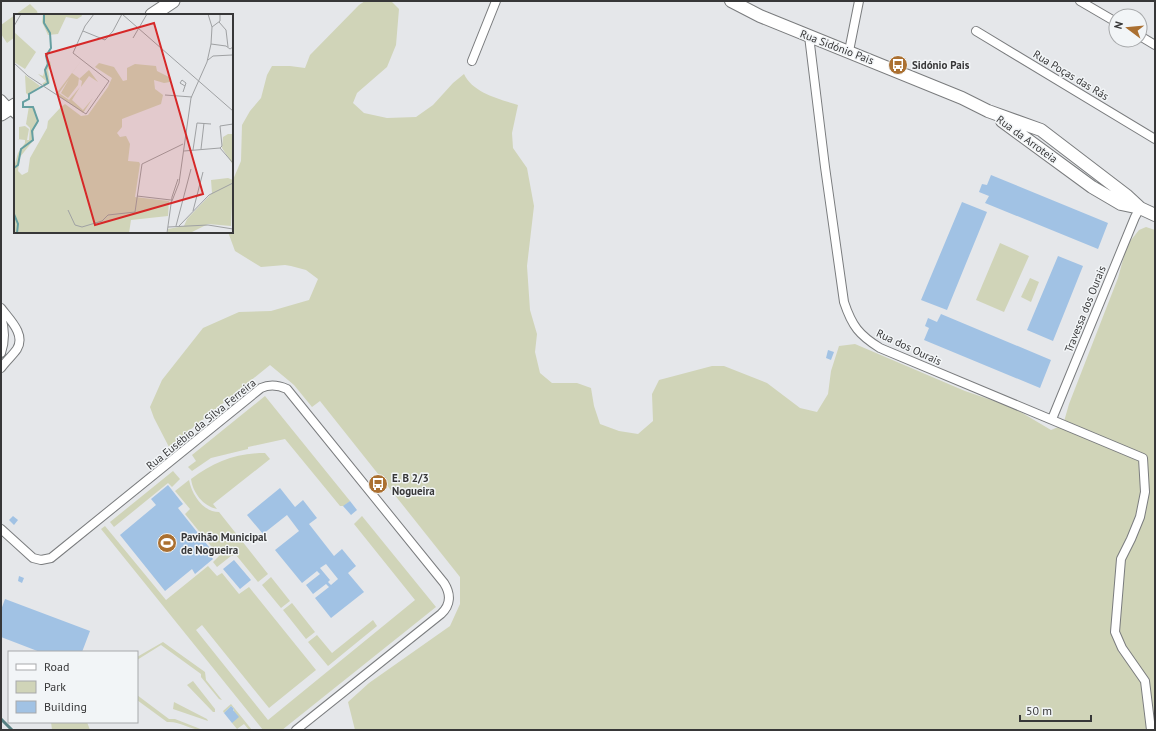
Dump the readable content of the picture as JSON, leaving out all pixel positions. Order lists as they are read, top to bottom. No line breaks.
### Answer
{"streets":{"main road":["Rua Sidónio Pais","Rua da Arroteia"],"street":["Rua Poças das Rás","Travessa dos Ourais","Rua dos Ourais","Rua Eusébio da Silva Ferreira"]},"crossings":[["Rua Sidónio Pais","Rua da Arroteia"],["Rua Sidónio Pais","Rua dos Ourais"],["Rua da Arroteia","Travessa dos Ourais"],["Travessa dos Ourais","Rua dos Ourais"]],"places":{"bus stop":["Sidónio Pais","E. B 2/3 Nogueira"],"sports":["Pavihão Municipal de Nogueira"]},"legend":["Road","Park","Building"],"scale_bar":"50 m","north":"left"}
